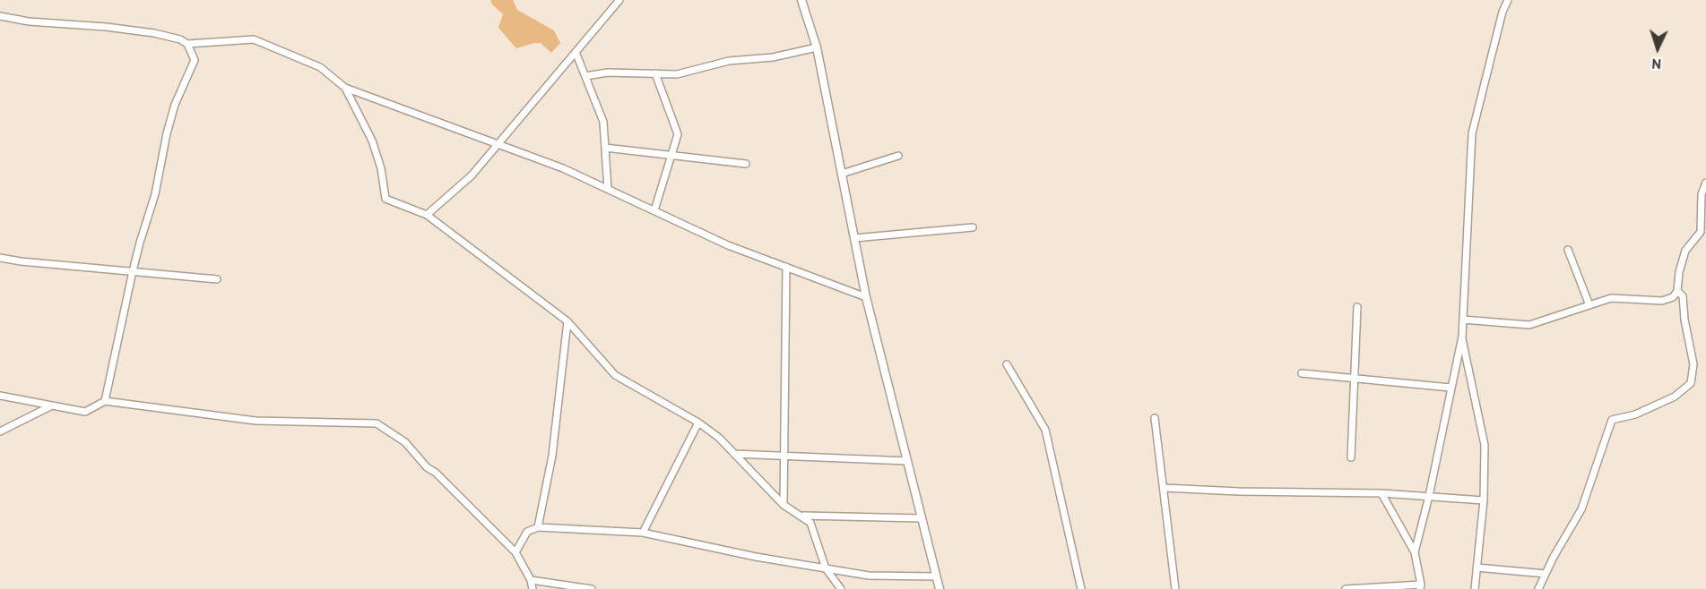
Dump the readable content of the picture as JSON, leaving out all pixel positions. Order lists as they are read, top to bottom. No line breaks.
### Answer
{"north":"bottom"}
